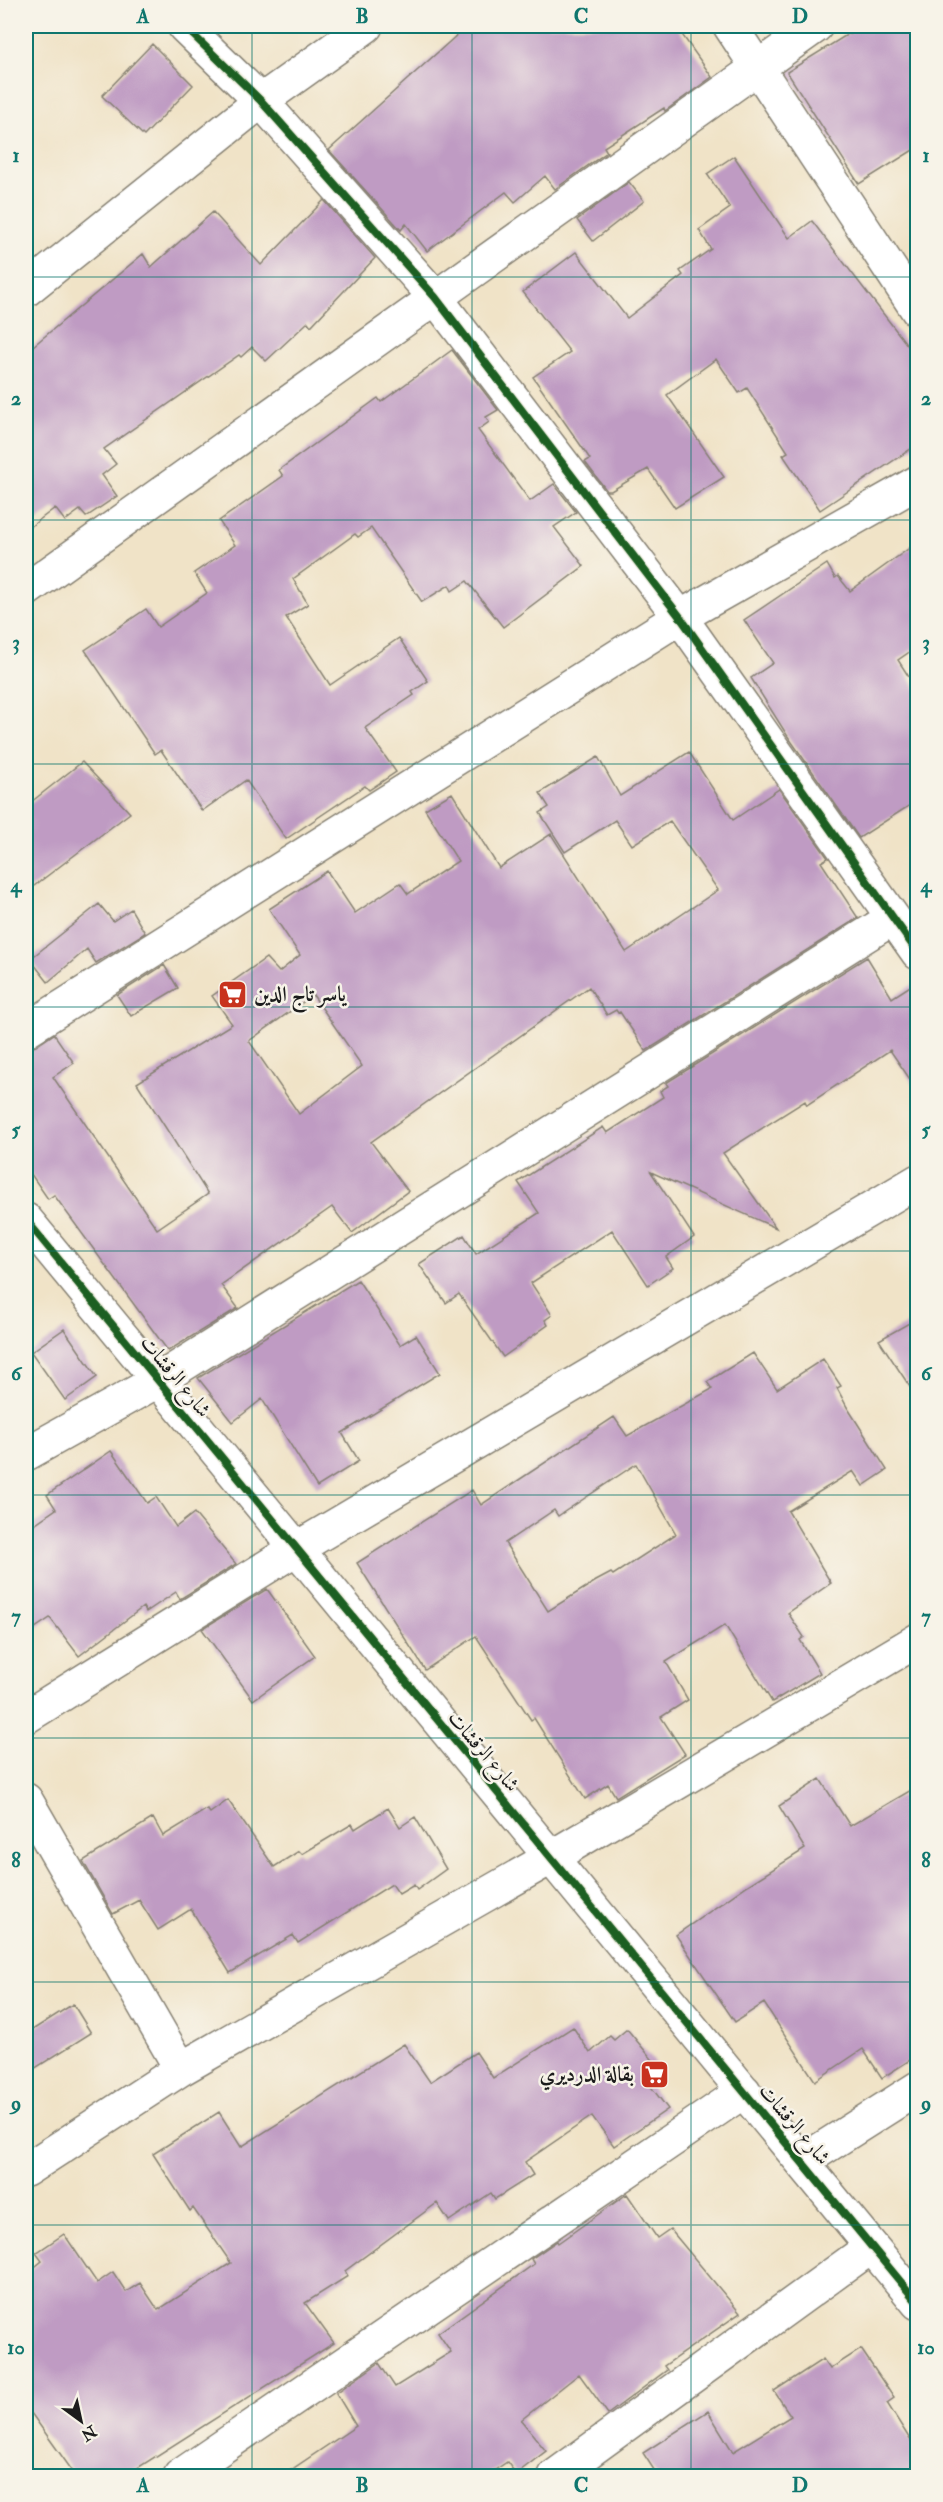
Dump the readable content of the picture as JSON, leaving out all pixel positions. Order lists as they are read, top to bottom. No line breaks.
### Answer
{"streets":{"street":["شارع الرقشات"]},"places":{"supermarket":["ياسر تاج الدين","بقالة الدرديري"]},"north":"bottom right","grid":{"columns":["A","B","C","D"],"rows":["1","2","3","4","5","6","7","8","9","10"]}}
